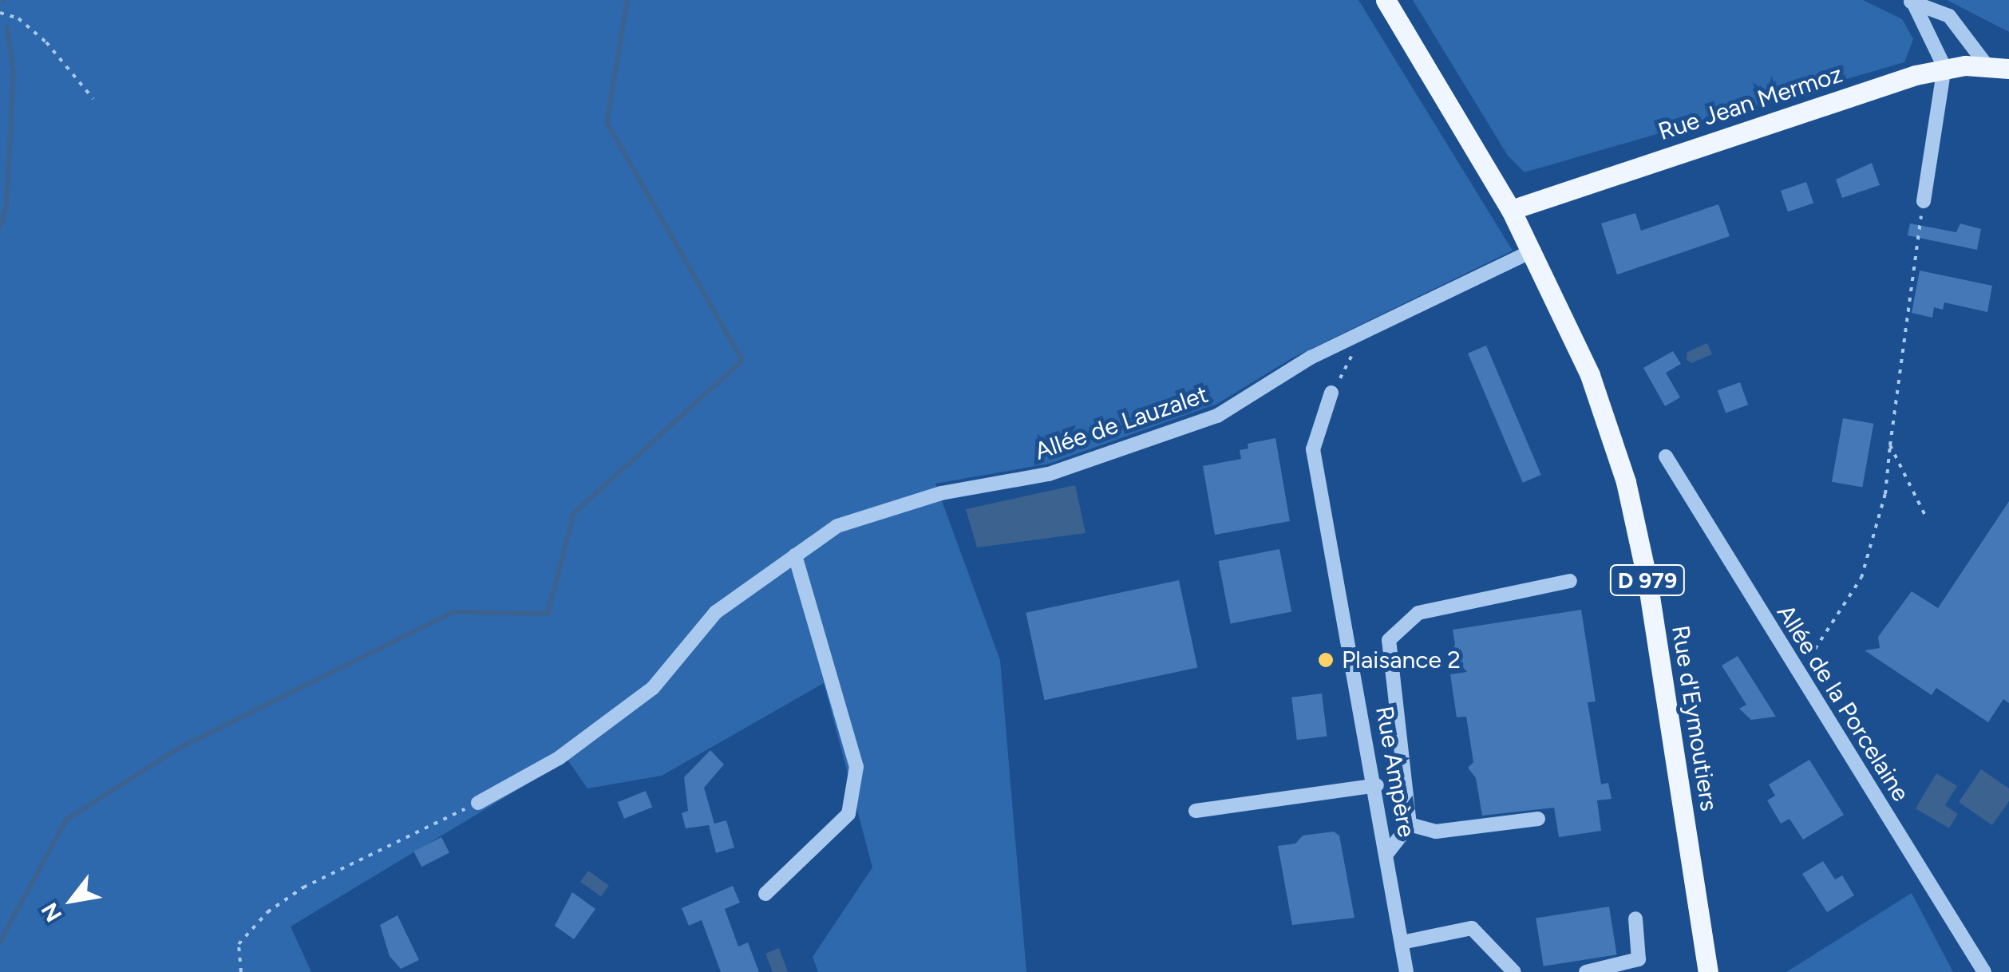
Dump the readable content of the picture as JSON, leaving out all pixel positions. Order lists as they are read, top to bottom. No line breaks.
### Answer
{"streets":{"main road":["Rue Jean Mermoz","D 979","Rue d'Eymoutiers"],"street":["Allée de Lauzalet","Allée de la Porcelaine","Rue Ampère"]},"crossings":[["Rue Jean Mermoz","D 979"],["Rue Jean Mermoz","Rue d'Eymoutiers"],["Allée de Lauzalet","Rue d'Eymoutiers"],["D 979","Rue d'Eymoutiers"]],"places":["Plaisance 2"],"north":"bottom left"}
